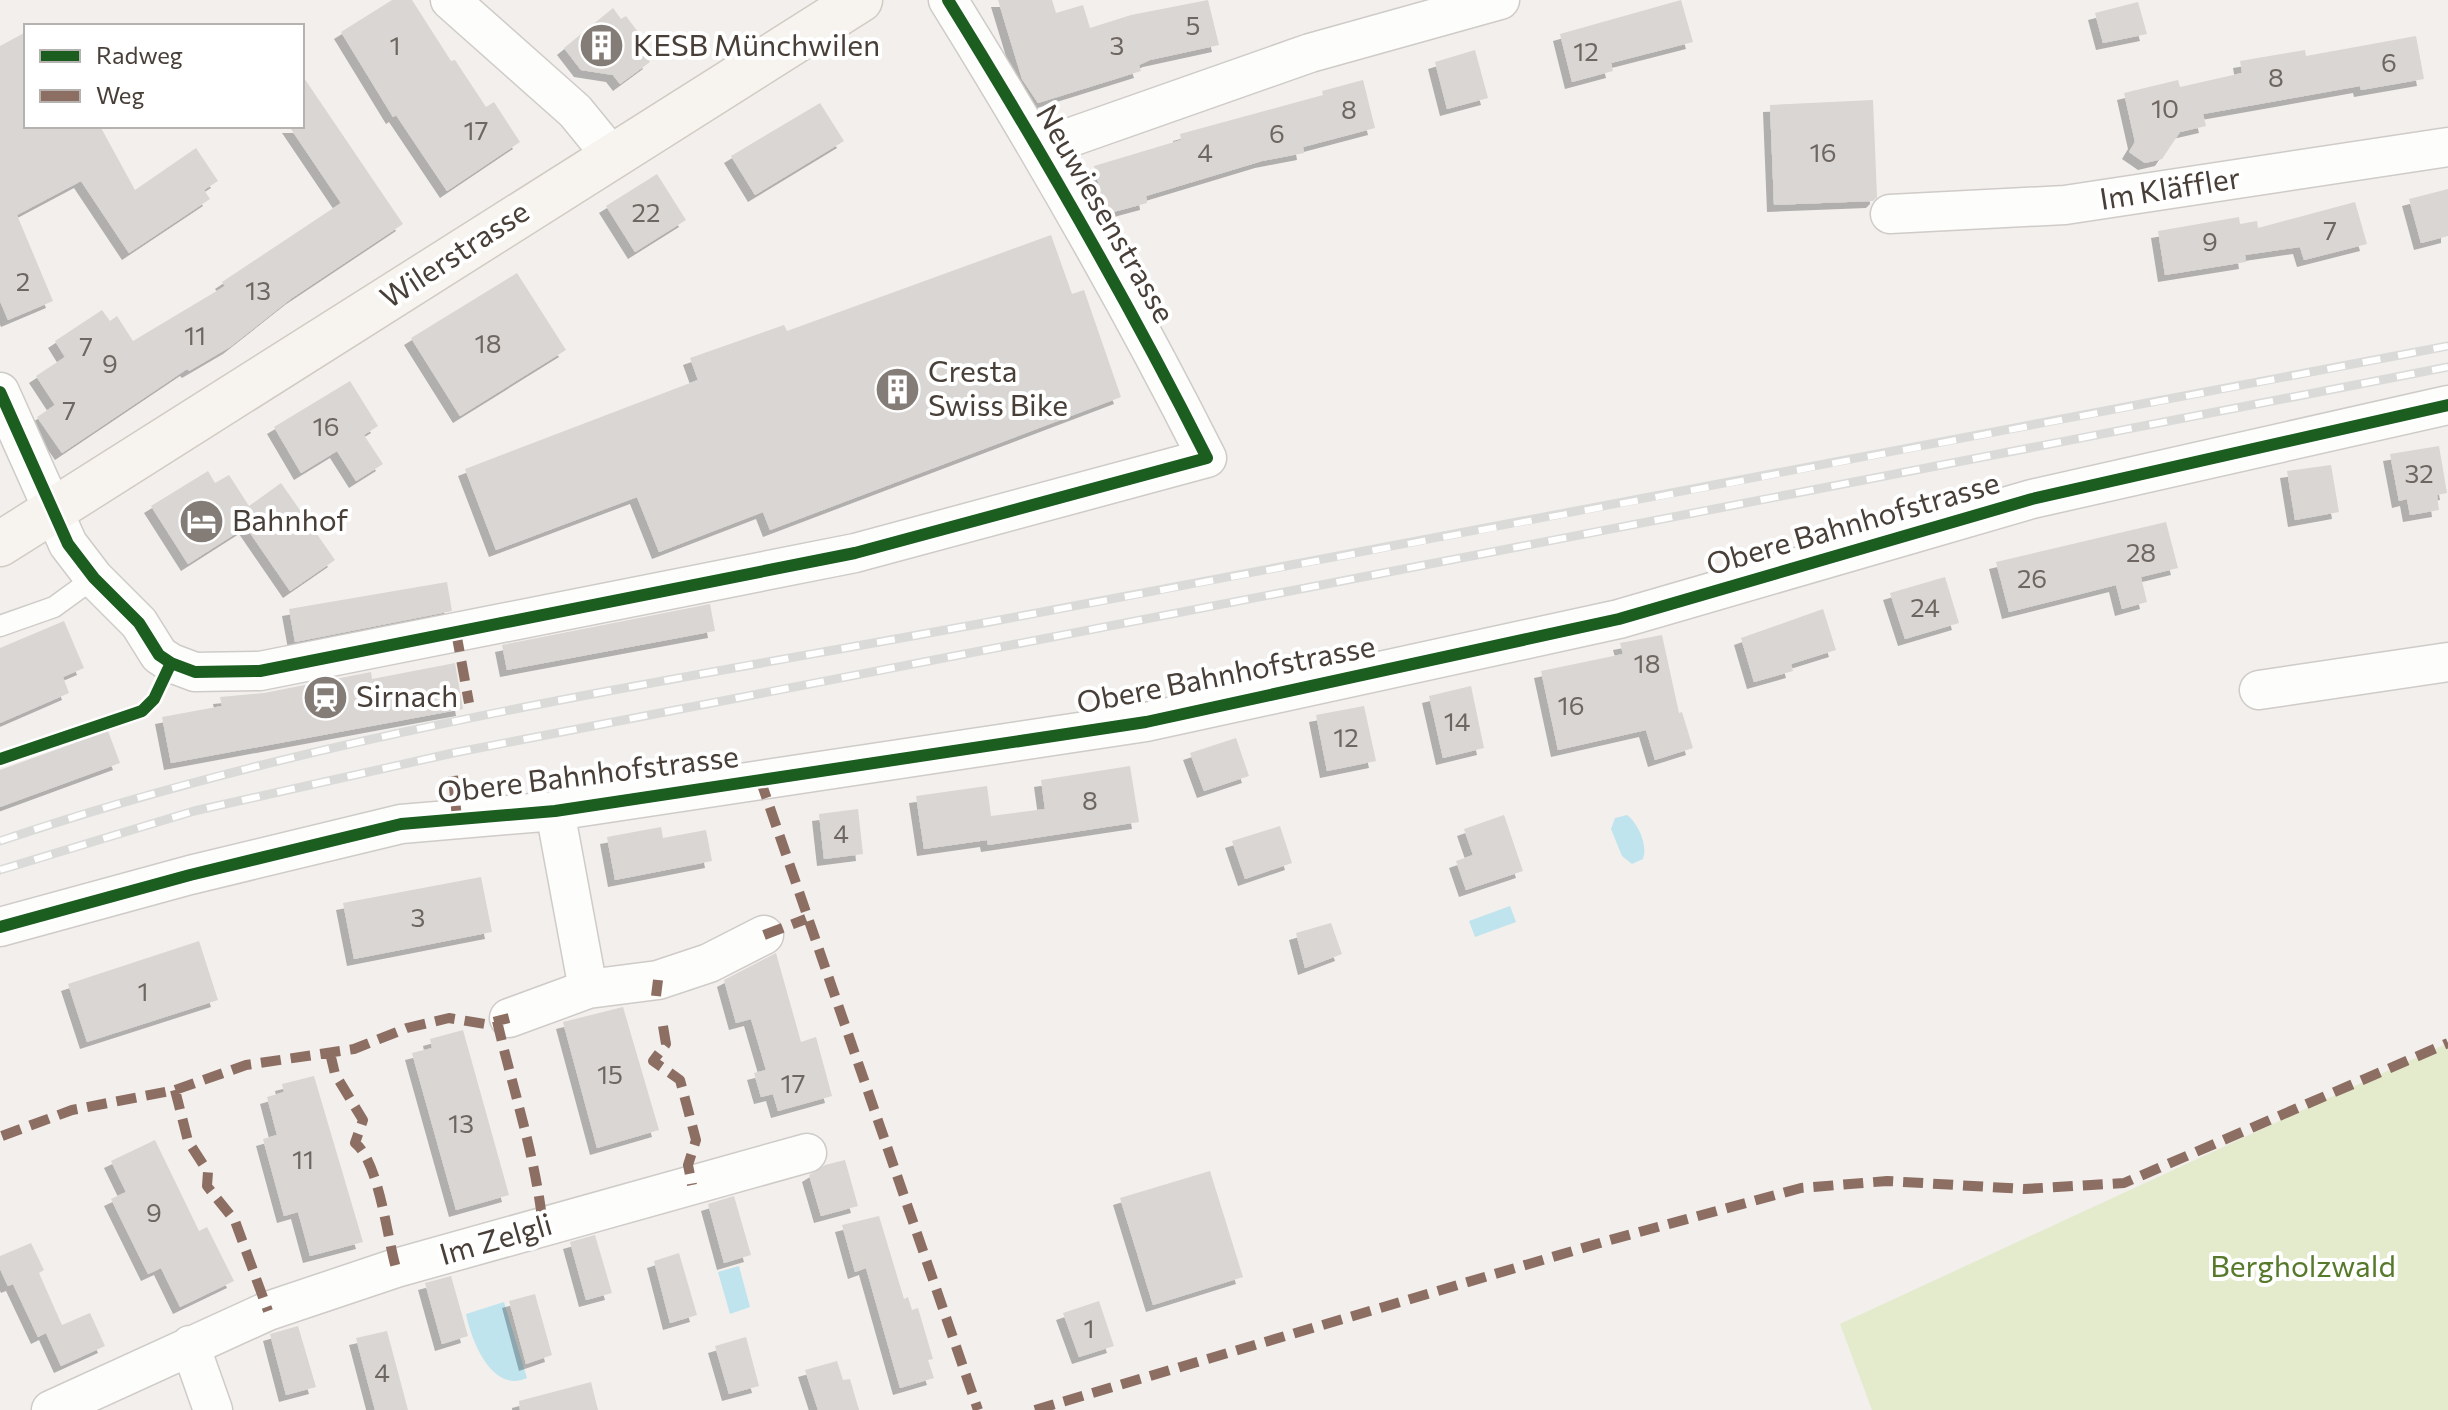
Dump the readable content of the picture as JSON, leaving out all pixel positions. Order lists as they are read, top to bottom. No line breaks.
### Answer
{"streets":{"main road":["Wilerstrasse"],"street":["Im Kläffler","Neuwiesenstrasse","Obere Bahnhofstrasse","Im Zelgli"]},"parks":["Bergholzwald"],"places":{"building":["KESB Münchwilen","Cresta Swiss Bike"],"hotel":["Bahnhof"],"station":["Sirnach"]},"house_numbers":["5","1","3","12","6","8","10","8","17","6","4","16","22","7","9","2","13","11","18","7","9","7","16","32","28","26","24","18","16","14","12","8","4","3","1","15","17","13","11","9","1","4"],"legend":["Radweg","Weg"]}
